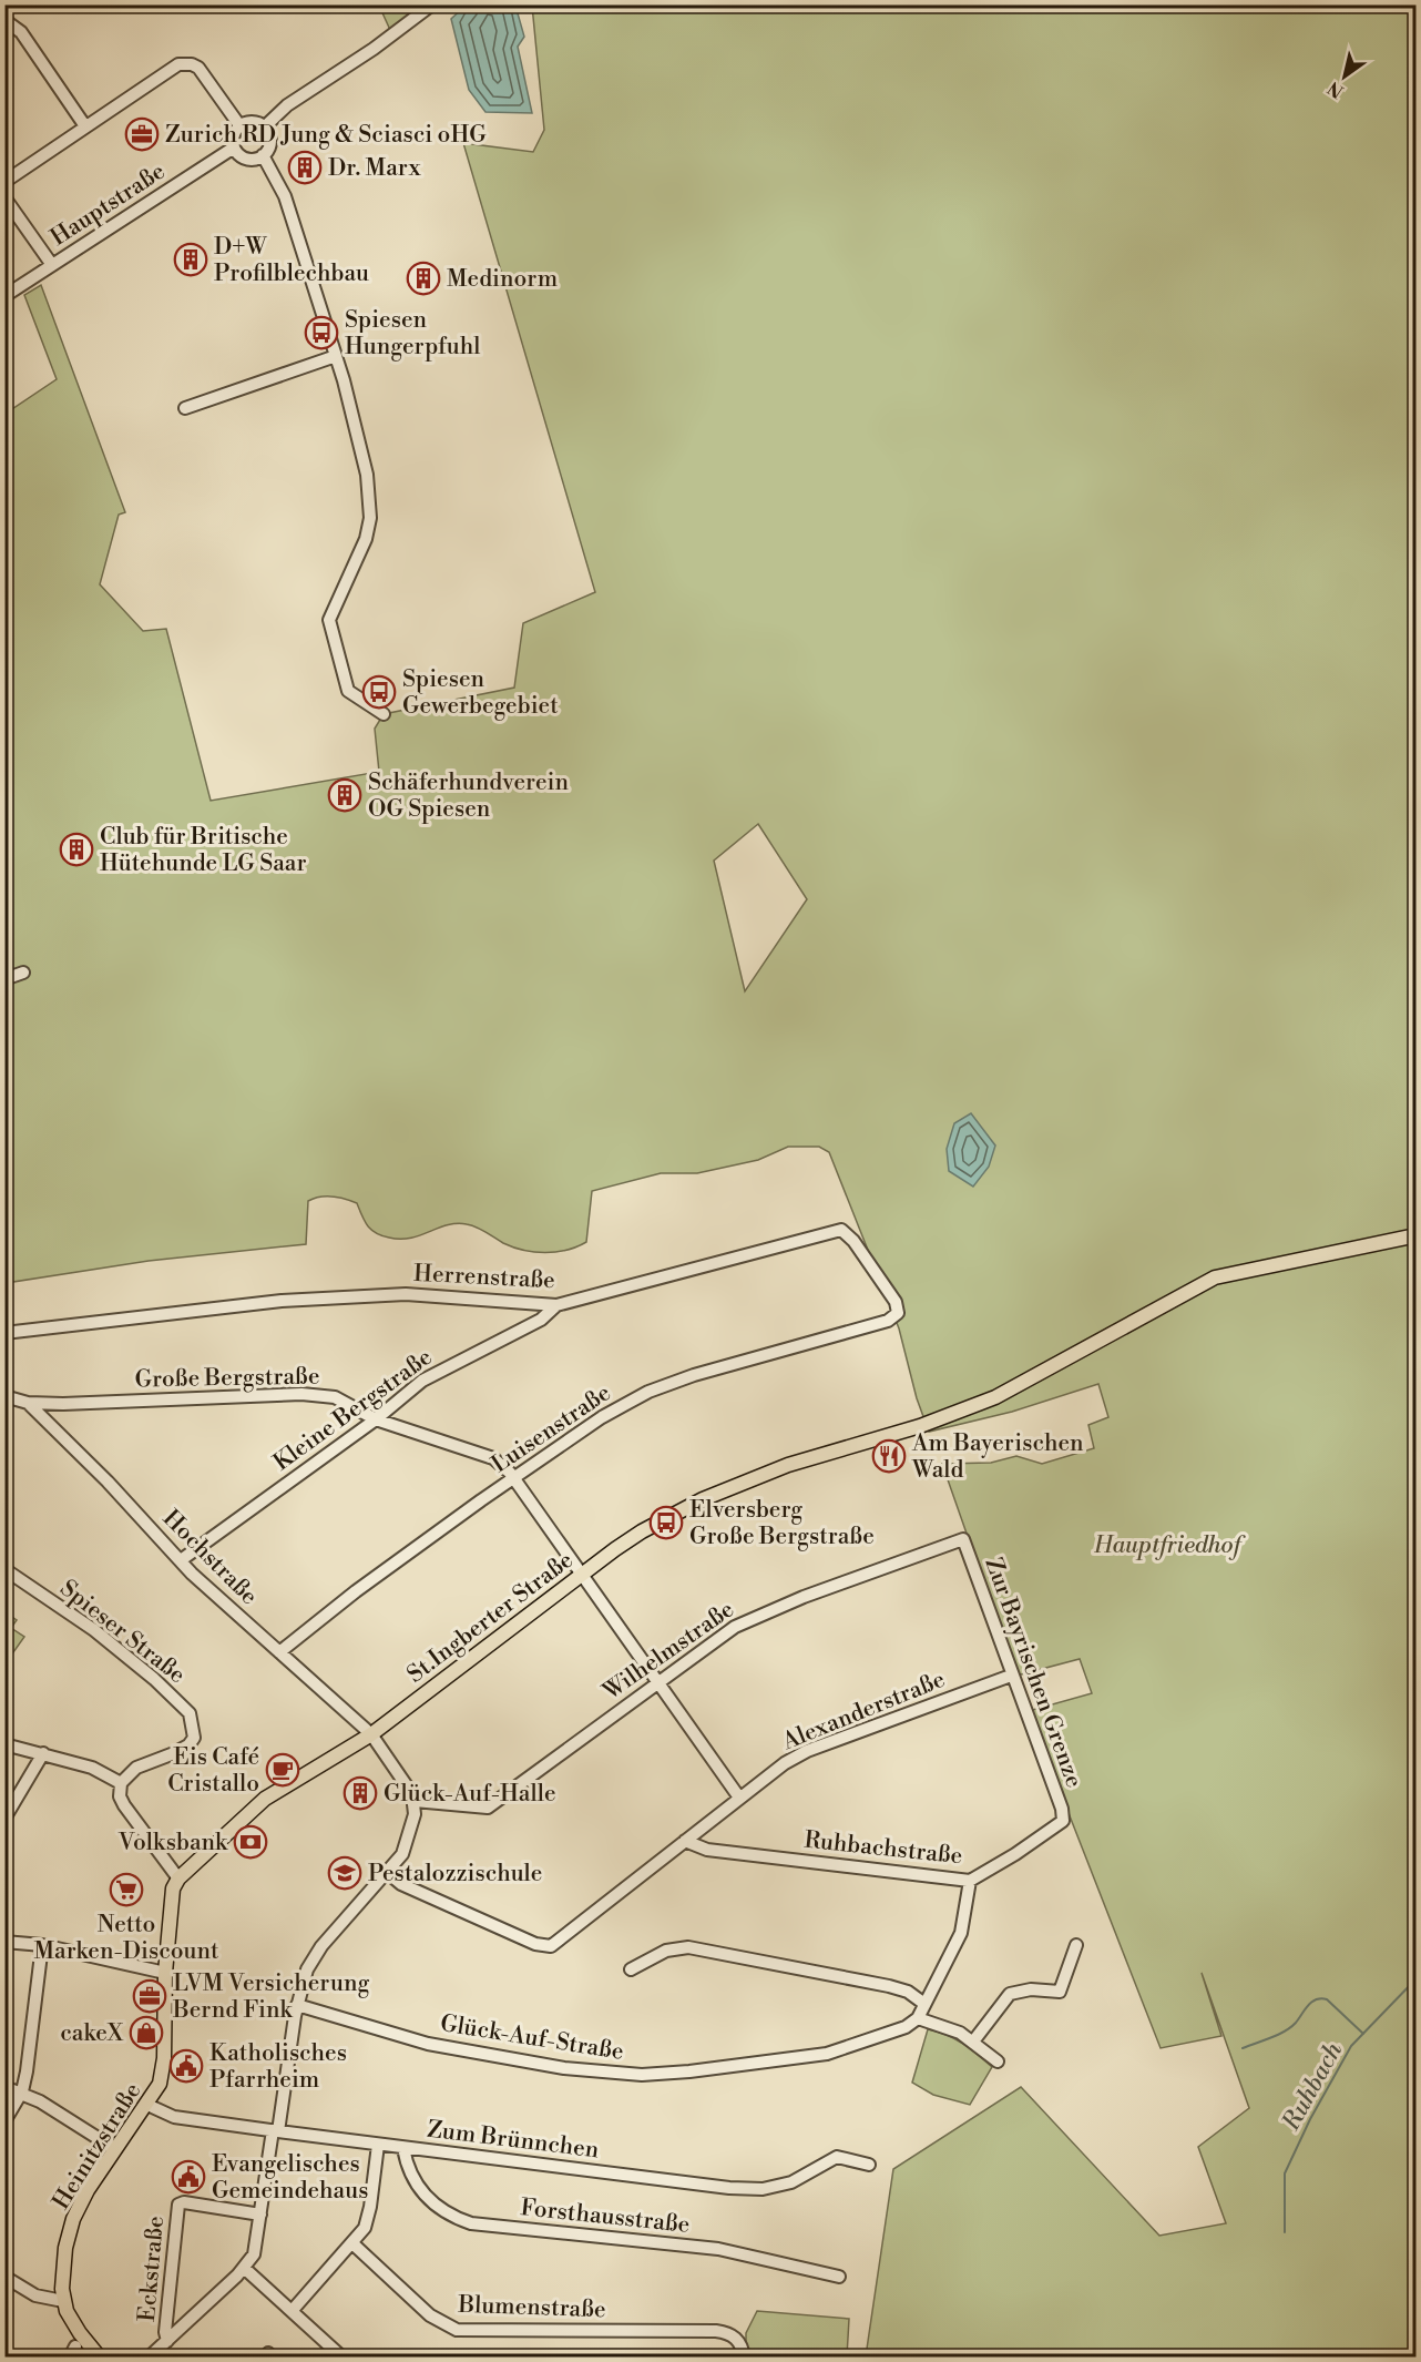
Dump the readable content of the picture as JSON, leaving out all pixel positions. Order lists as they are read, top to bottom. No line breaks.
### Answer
{"streets":{"main road":["St.Ingberter Straße","Heinitzstraße"],"street":["Hauptstraße","Herrenstraße","Große Bergstraße","Kleine Bergstraße","Luisenstraße","Hochstraße","Spieser Straße","Wilhelmstraße","Zur Bayrischen Grenze","Alexanderstraße","Ruhbachstraße","Glück-Auf-Straße","Zum Brünnchen","Forsthausstraße","Eckstraße","Blumenstraße"]},"crossings":[["Herrenstraße","Kleine Bergstraße"],["Herrenstraße","Luisenstraße"],["Große Bergstraße","Kleine Bergstraße"],["Große Bergstraße","Luisenstraße"],["Große Bergstraße","Hochstraße"],["Große Bergstraße","St.Ingberter Straße"],["Große Bergstraße","Wilhelmstraße"],["Große Bergstraße","Alexanderstraße"],["Kleine Bergstraße","Hochstraße"],["Luisenstraße","Hochstraße"],["Hochstraße","St.Ingberter Straße"],["Hochstraße","Wilhelmstraße"],["Wilhelmstraße","Zur Bayrischen Grenze"],["Zur Bayrischen Grenze","Alexanderstraße"],["Zur Bayrischen Grenze","Ruhbachstraße"],["Alexanderstraße","Ruhbachstraße"],["Zum Brünnchen","Heinitzstraße"],["Zum Brünnchen","Forsthausstraße"]],"water":["Ruhbach"],"parks":["Hauptfriedhof"],"places":{"office":["Zurich RD Jung & Sciasci oHG","LVM Versicherung Bernd Fink"],"building":["Dr. Marx","D+W Profilblechbau","Medinorm","Schäferhundverein OG Spiesen","Club für Britische Hütehunde LG Saar","Glück-Auf-Halle"],"bus stop":["Spiesen Hungerpfuhl","Spiesen Gewerbegebiet","Elversberg Große Bergstraße"],"restaurant":["Am Bayerischen Wald"],"cafe":["Eis Café Cristallo"],"bank":["Volksbank"],"school or university":["Pestalozzischule"],"supermarket":["Netto Marken-Discount"],"shop":["cakeX"],"public building":["Katholisches Pfarrheim","Evangelisches Gemeindehaus"]},"north":"bottom left"}
